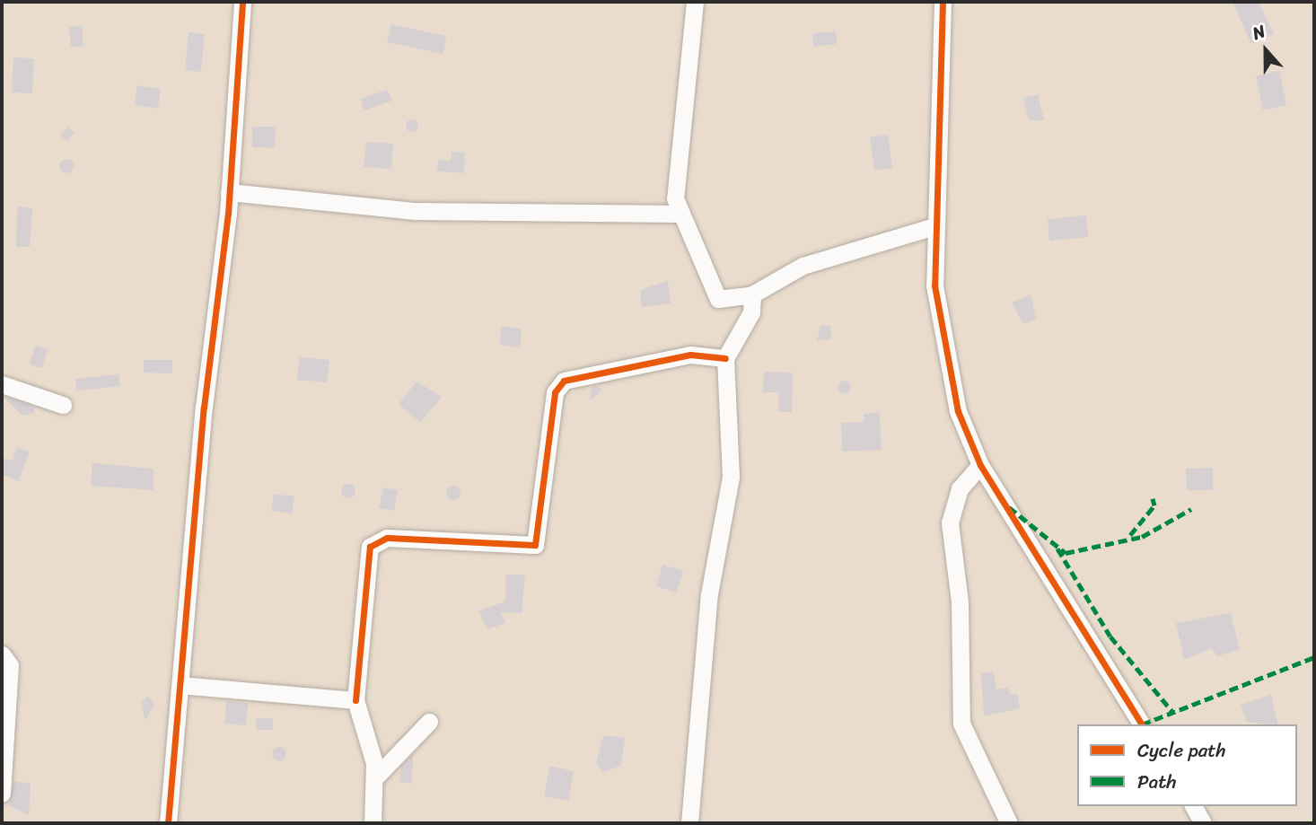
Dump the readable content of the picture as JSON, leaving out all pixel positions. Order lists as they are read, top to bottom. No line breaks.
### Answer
{"legend":["Cycle path","Path"],"north":"top"}
